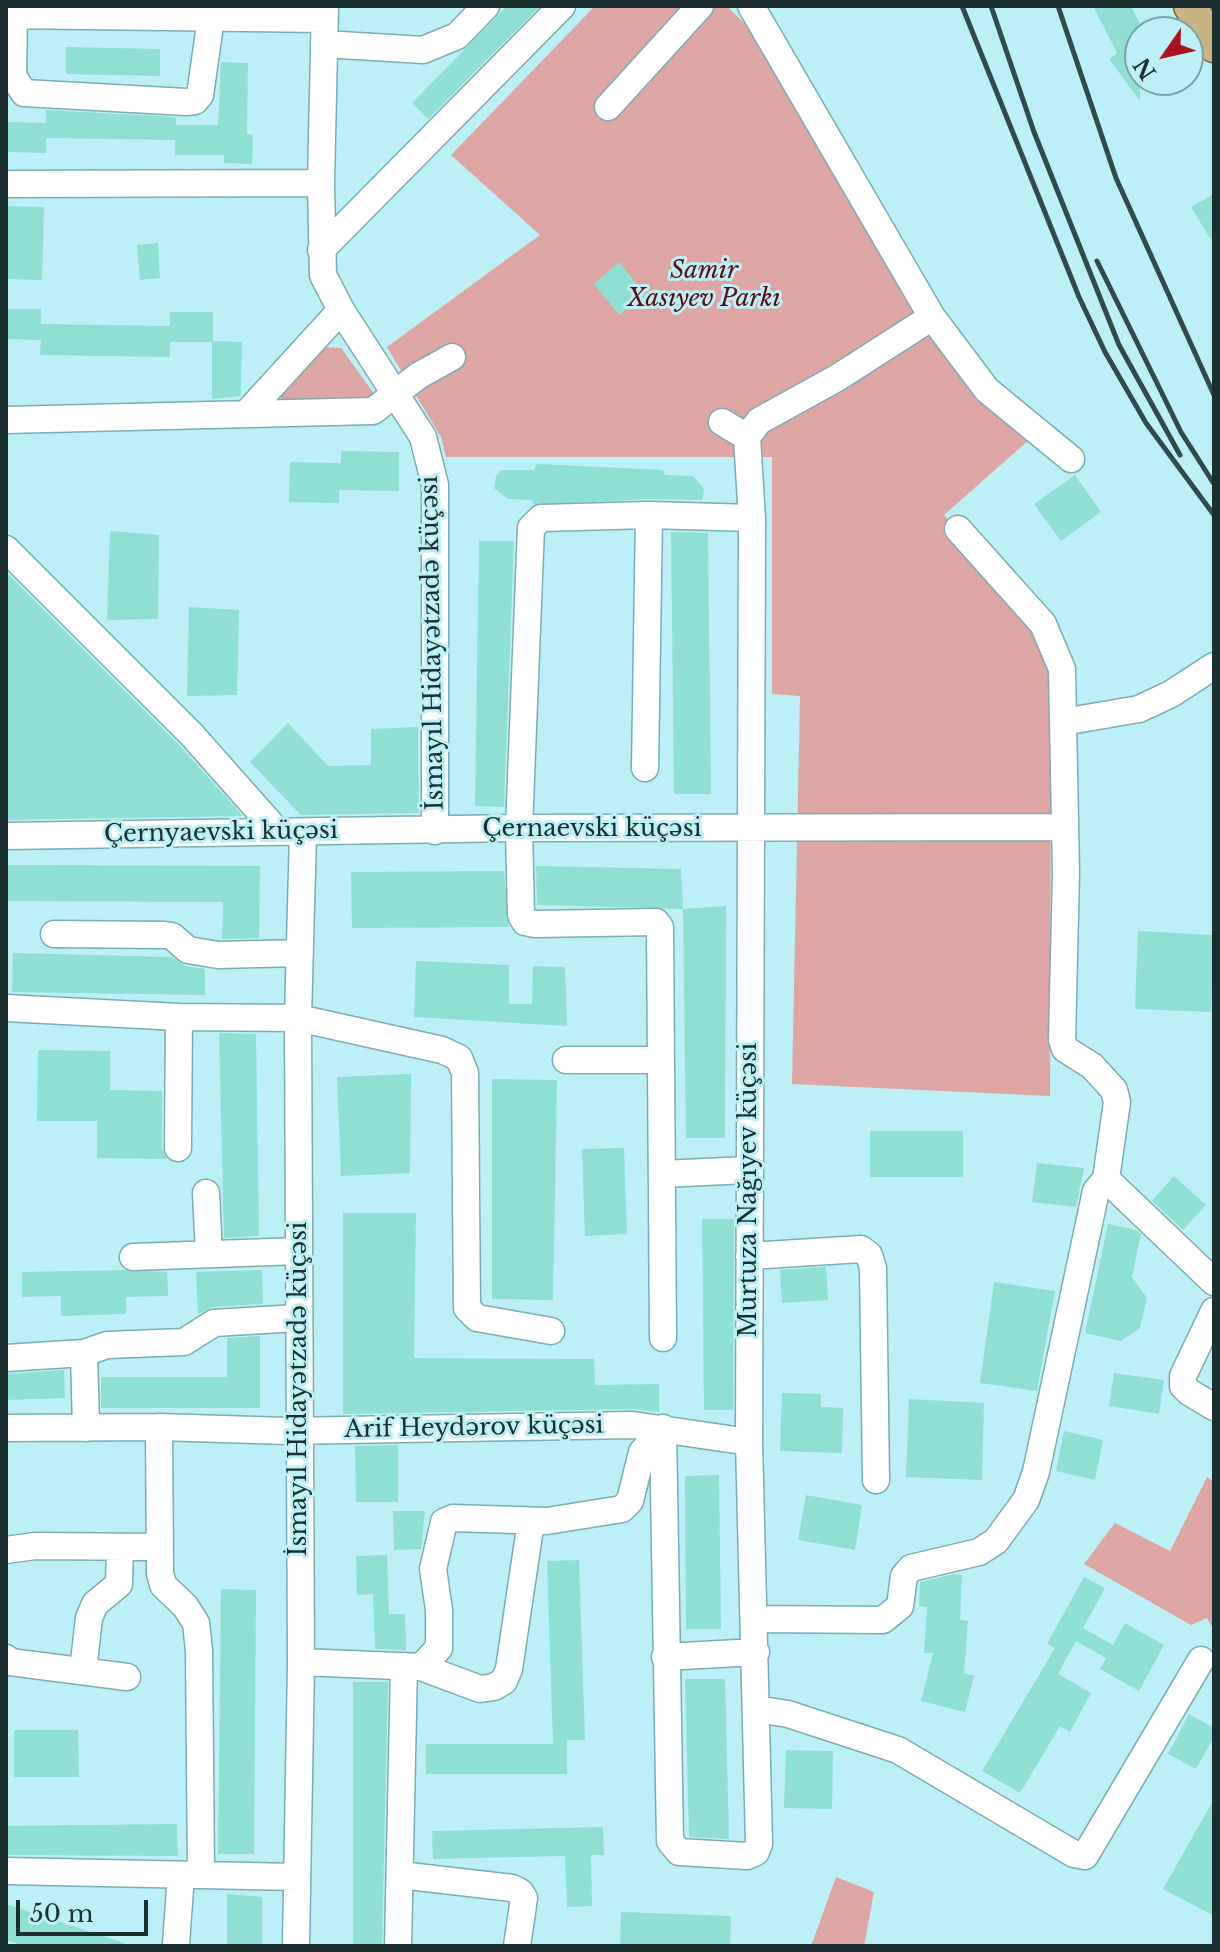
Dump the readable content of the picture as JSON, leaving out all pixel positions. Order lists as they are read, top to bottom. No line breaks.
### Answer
{"streets":{"street":["İsmayıl Hidayətzadə küçəsi","Çernaevski küçəsi","Çernyaevski küçəsi","Murtuza Nağıyev küçəsi","Arif Heydərov küçəsi"]},"crossings":[["İsmayıl Hidayətzadə küçəsi","Çernaevski küçəsi"],["İsmayıl Hidayətzadə küçəsi","Çernyaevski küçəsi"],["İsmayıl Hidayətzadə küçəsi","Arif Heydərov küçəsi"],["Çernaevski küçəsi","Çernyaevski küçəsi"],["Çernaevski küçəsi","Murtuza Nağıyev küçəsi"],["Murtuza Nağıyev küçəsi","Arif Heydərov küçəsi"]],"parks":["Samir Xasıyev Parkı"],"scale_bar":"50 m","north":"bottom left"}
